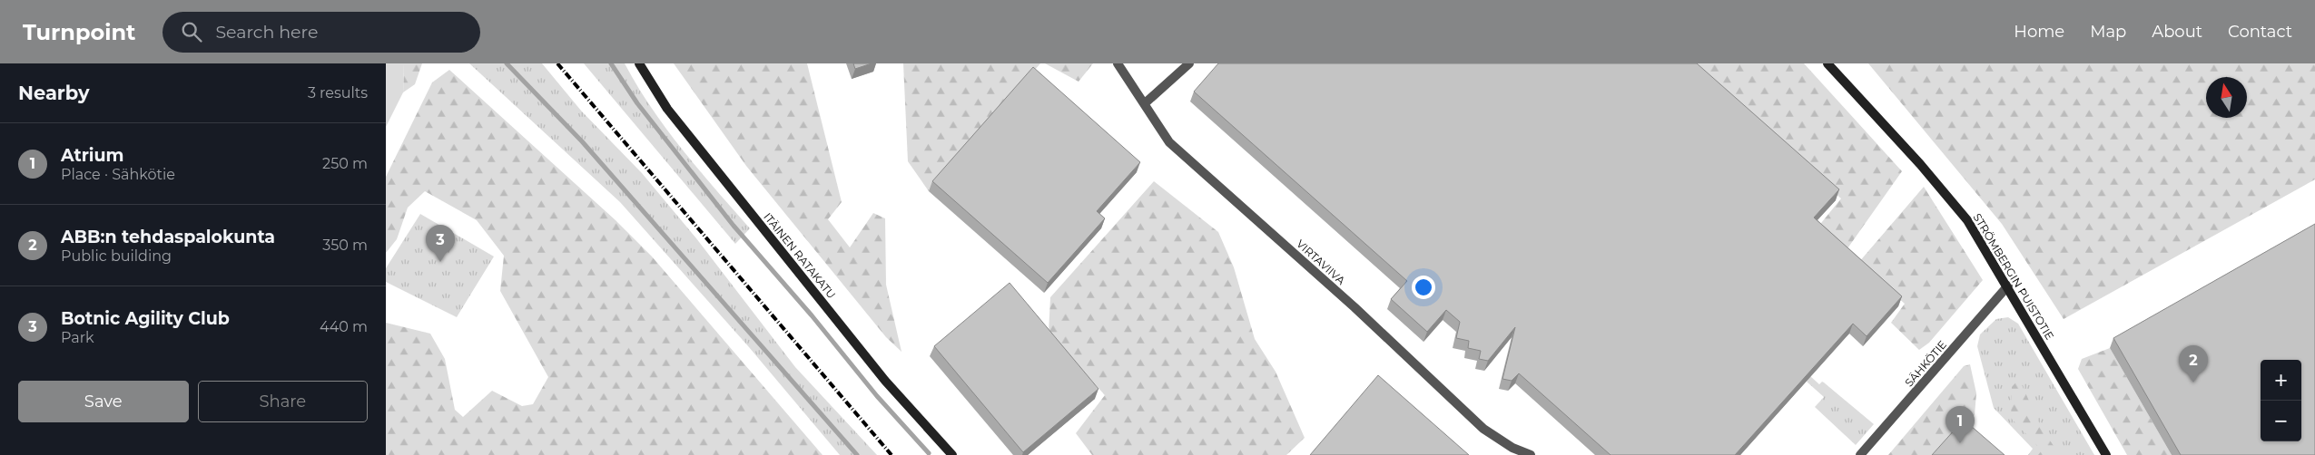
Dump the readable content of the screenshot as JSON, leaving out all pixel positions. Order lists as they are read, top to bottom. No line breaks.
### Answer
{"streets":{"street":["ITÄINEN RATAKATU","VIRTAVIIVA","STRÖMBERGIN PUISTOTIE","SÄHKÖTIE"]},"crossings":[["STRÖMBERGIN PUISTOTIE","SÄHKÖTIE"]],"north":"top","page":{"header":"Turnpoint","search":"Search here","nav":["Home","Map","About","Contact"],"heading":["Nearby","3 results"],"list":[{"mark":"1","name":"Atrium","note":"Place · Sähkötie","value":"250 m"},{"mark":"2","name":"ABB:n tehdaspalokunta","note":"Public building","value":"350 m"},{"mark":"3","name":"Botnic Agility Club","note":"Park","value":"440 m"}],"pins":["3","2","1"],"map_buttons":["+","−"],"buttons":["Save","Share"]}}
